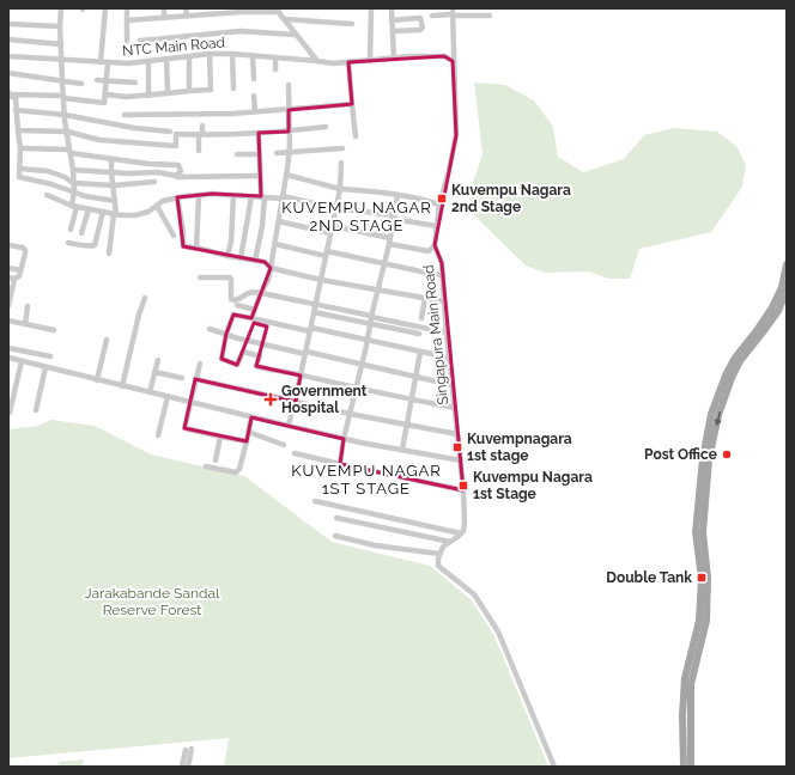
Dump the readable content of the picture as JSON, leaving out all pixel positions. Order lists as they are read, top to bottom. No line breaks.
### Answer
{"streets":{"street":["NTC Main Road","Singapura Main Road"]},"districts":["KUVEMPU NAGAR 2ND STAGE","KUVEMPU NAGAR 1ST STAGE"],"parks":["Jarakabande Sandal Reserve Forest"],"places":{"transit":["Kuvempu Nagara 2nd Stage","Kuvempnagara 1st stage","Kuvempu Nagara 1st Stage","Double Tank"],"health":["Government Hospital"],"other":["Post Office"]}}
